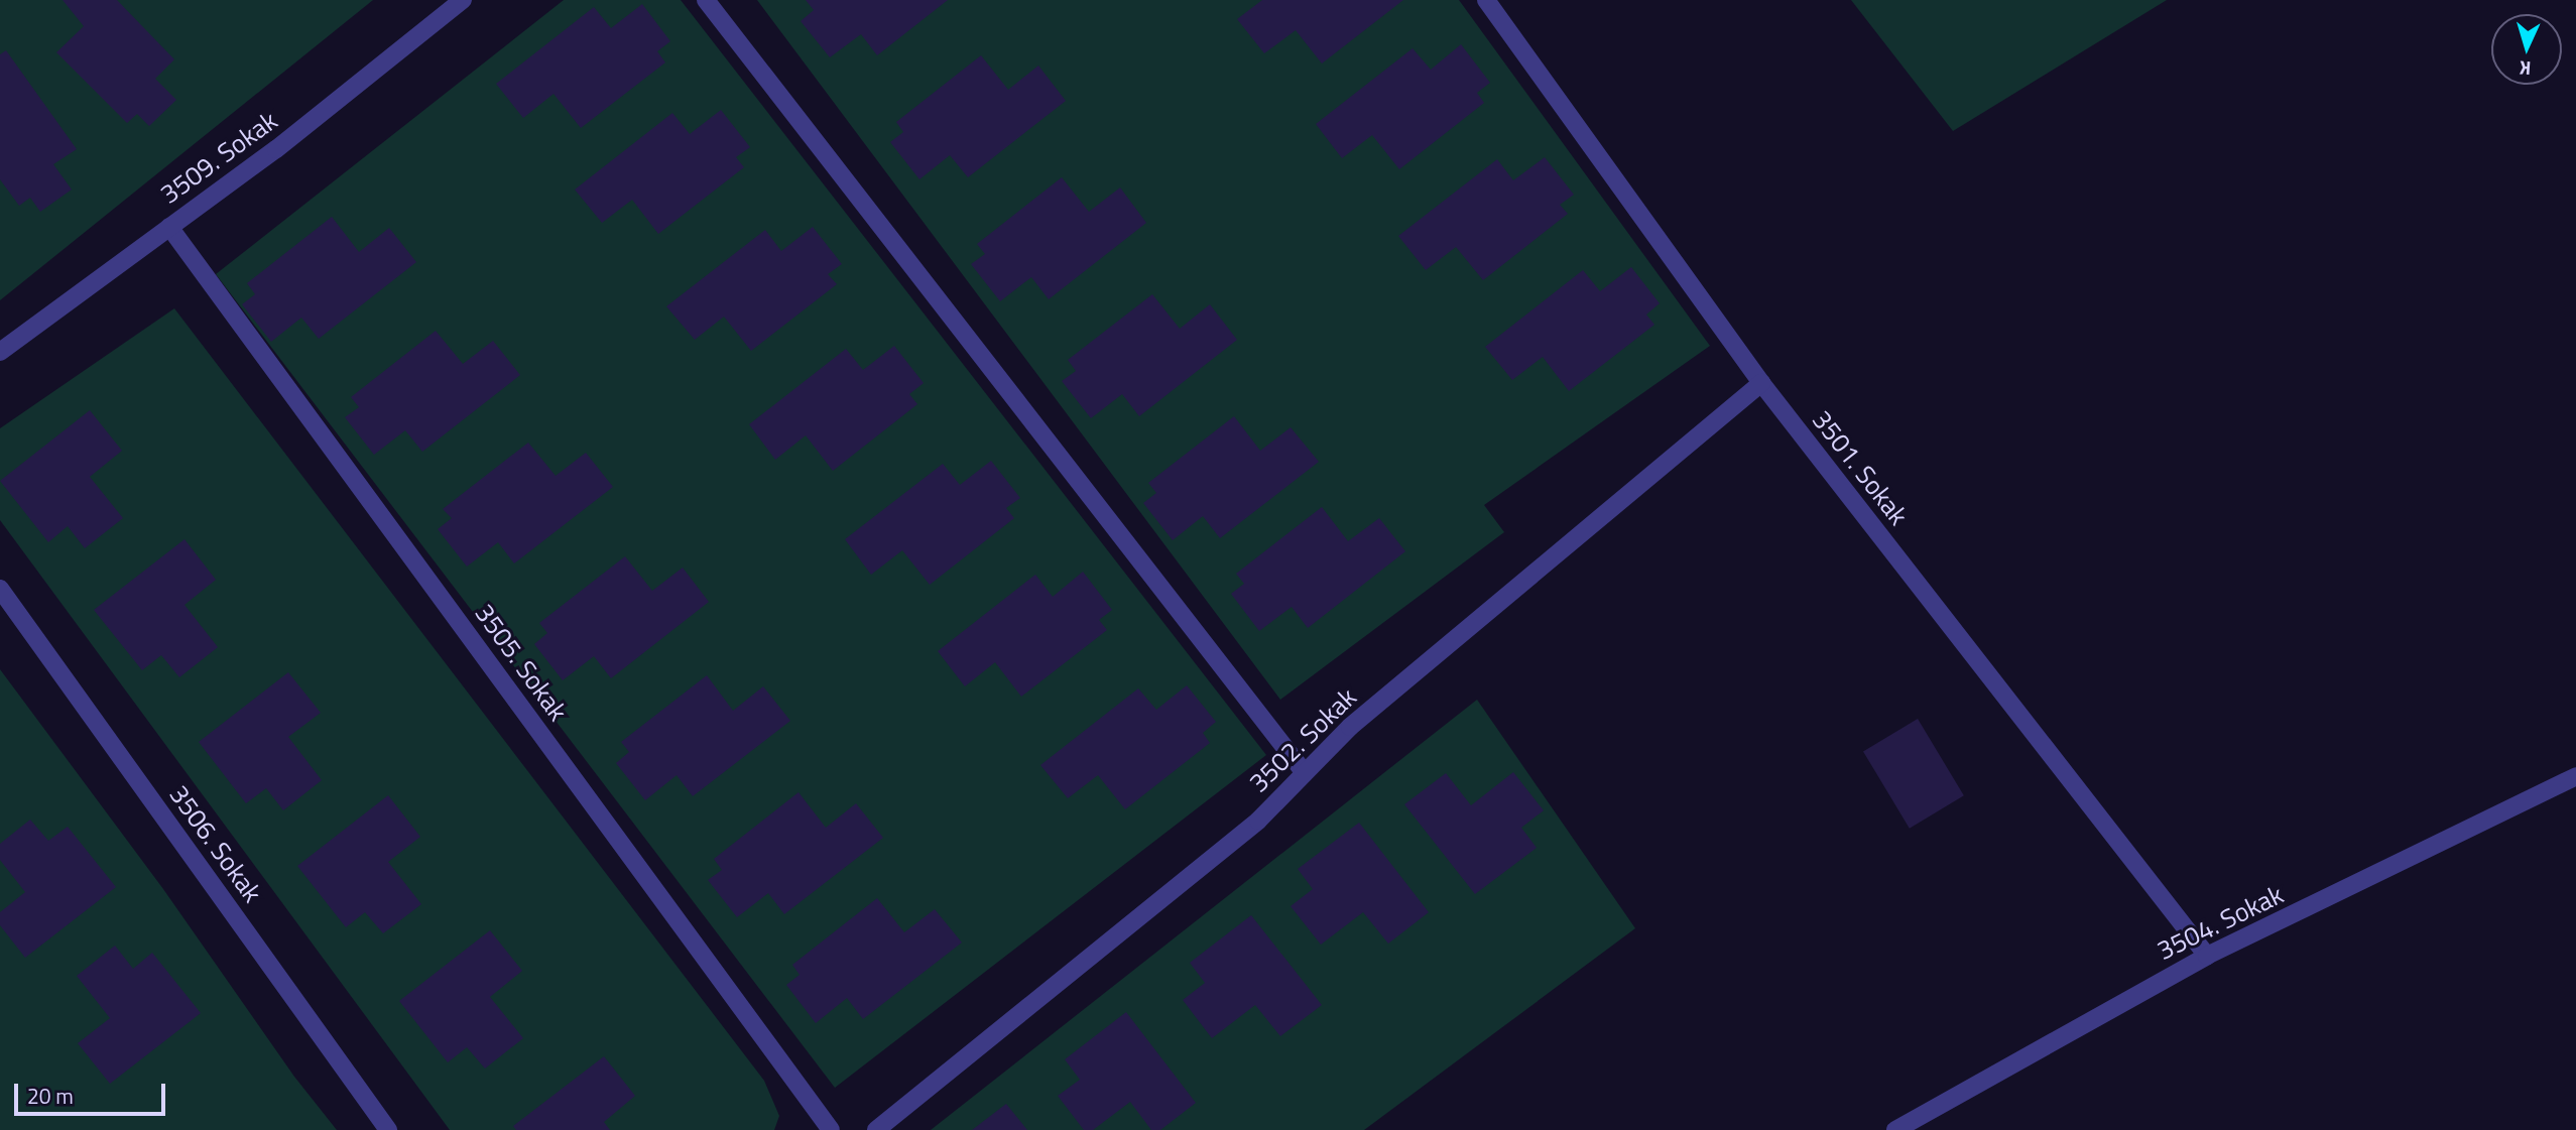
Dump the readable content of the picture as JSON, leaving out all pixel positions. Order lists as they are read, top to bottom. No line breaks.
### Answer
{"streets":{"street":["3509. Sokak","3501. Sokak","3505. Sokak","3502. Sokak","3506. Sokak","3504. Sokak"]},"crossings":[["3509. Sokak","3505. Sokak"],["3501. Sokak","3502. Sokak"],["3501. Sokak","3504. Sokak"]],"scale_bar":"20 m","north":"bottom"}
